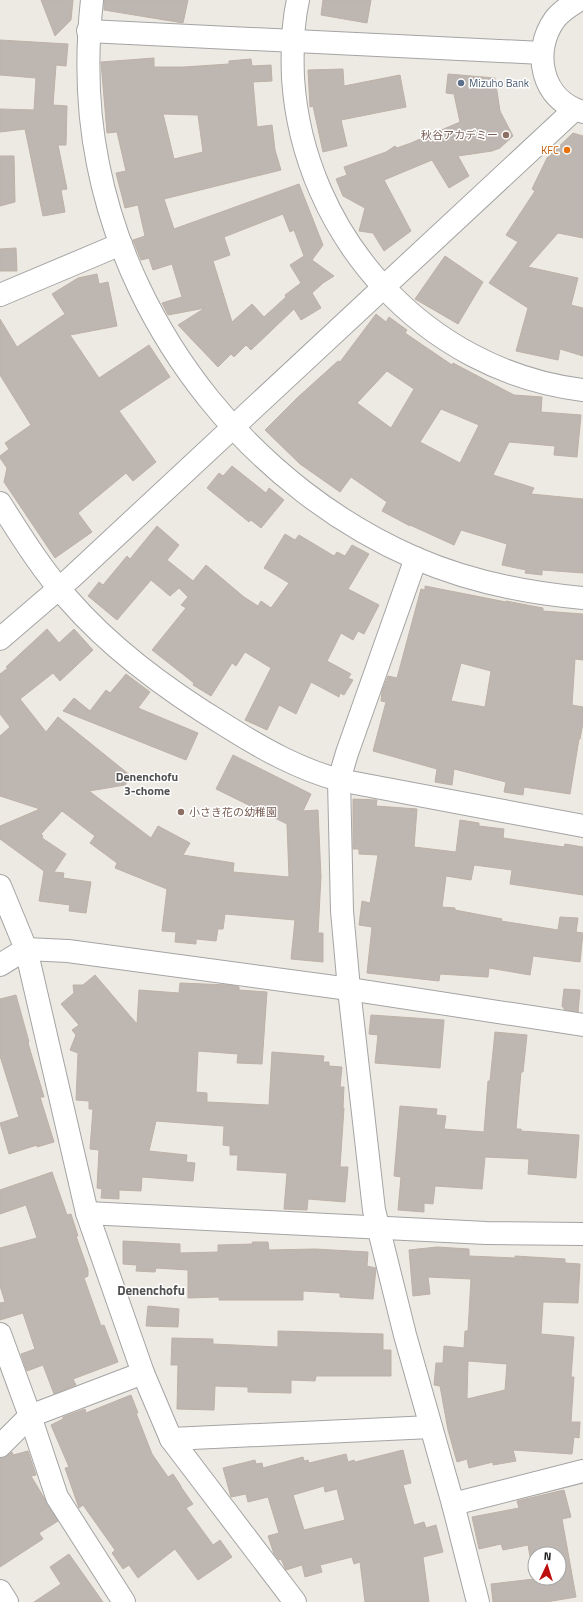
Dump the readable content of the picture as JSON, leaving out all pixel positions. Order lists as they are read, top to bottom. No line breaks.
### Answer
{"districts":["Denenchofu 3-chome","Denenchofu"],"places":["Mizuho Bank","秋谷アカデミー","KFC","小さき花の幼稚園"],"north":"top"}
